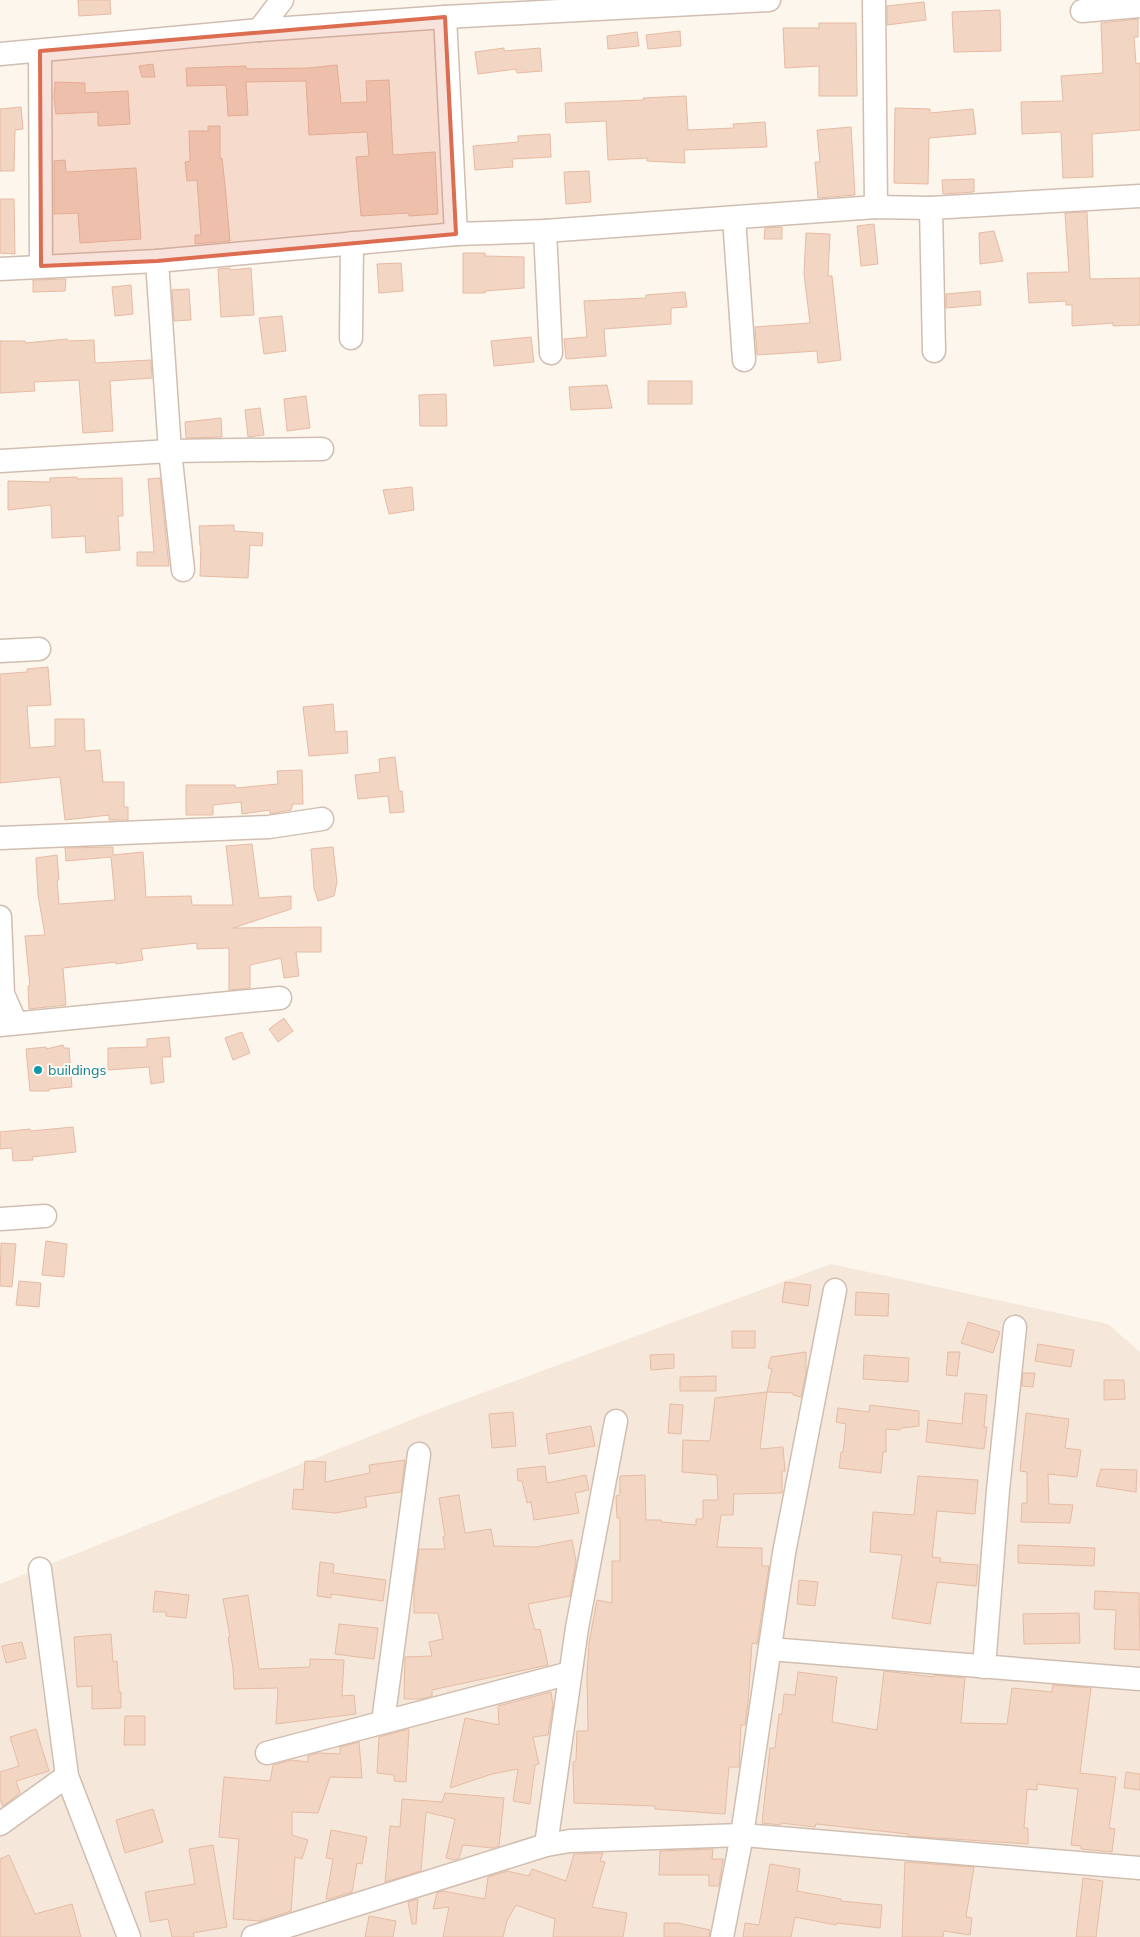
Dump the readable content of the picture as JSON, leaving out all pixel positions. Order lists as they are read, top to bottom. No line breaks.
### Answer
{"places":["buildings"]}
